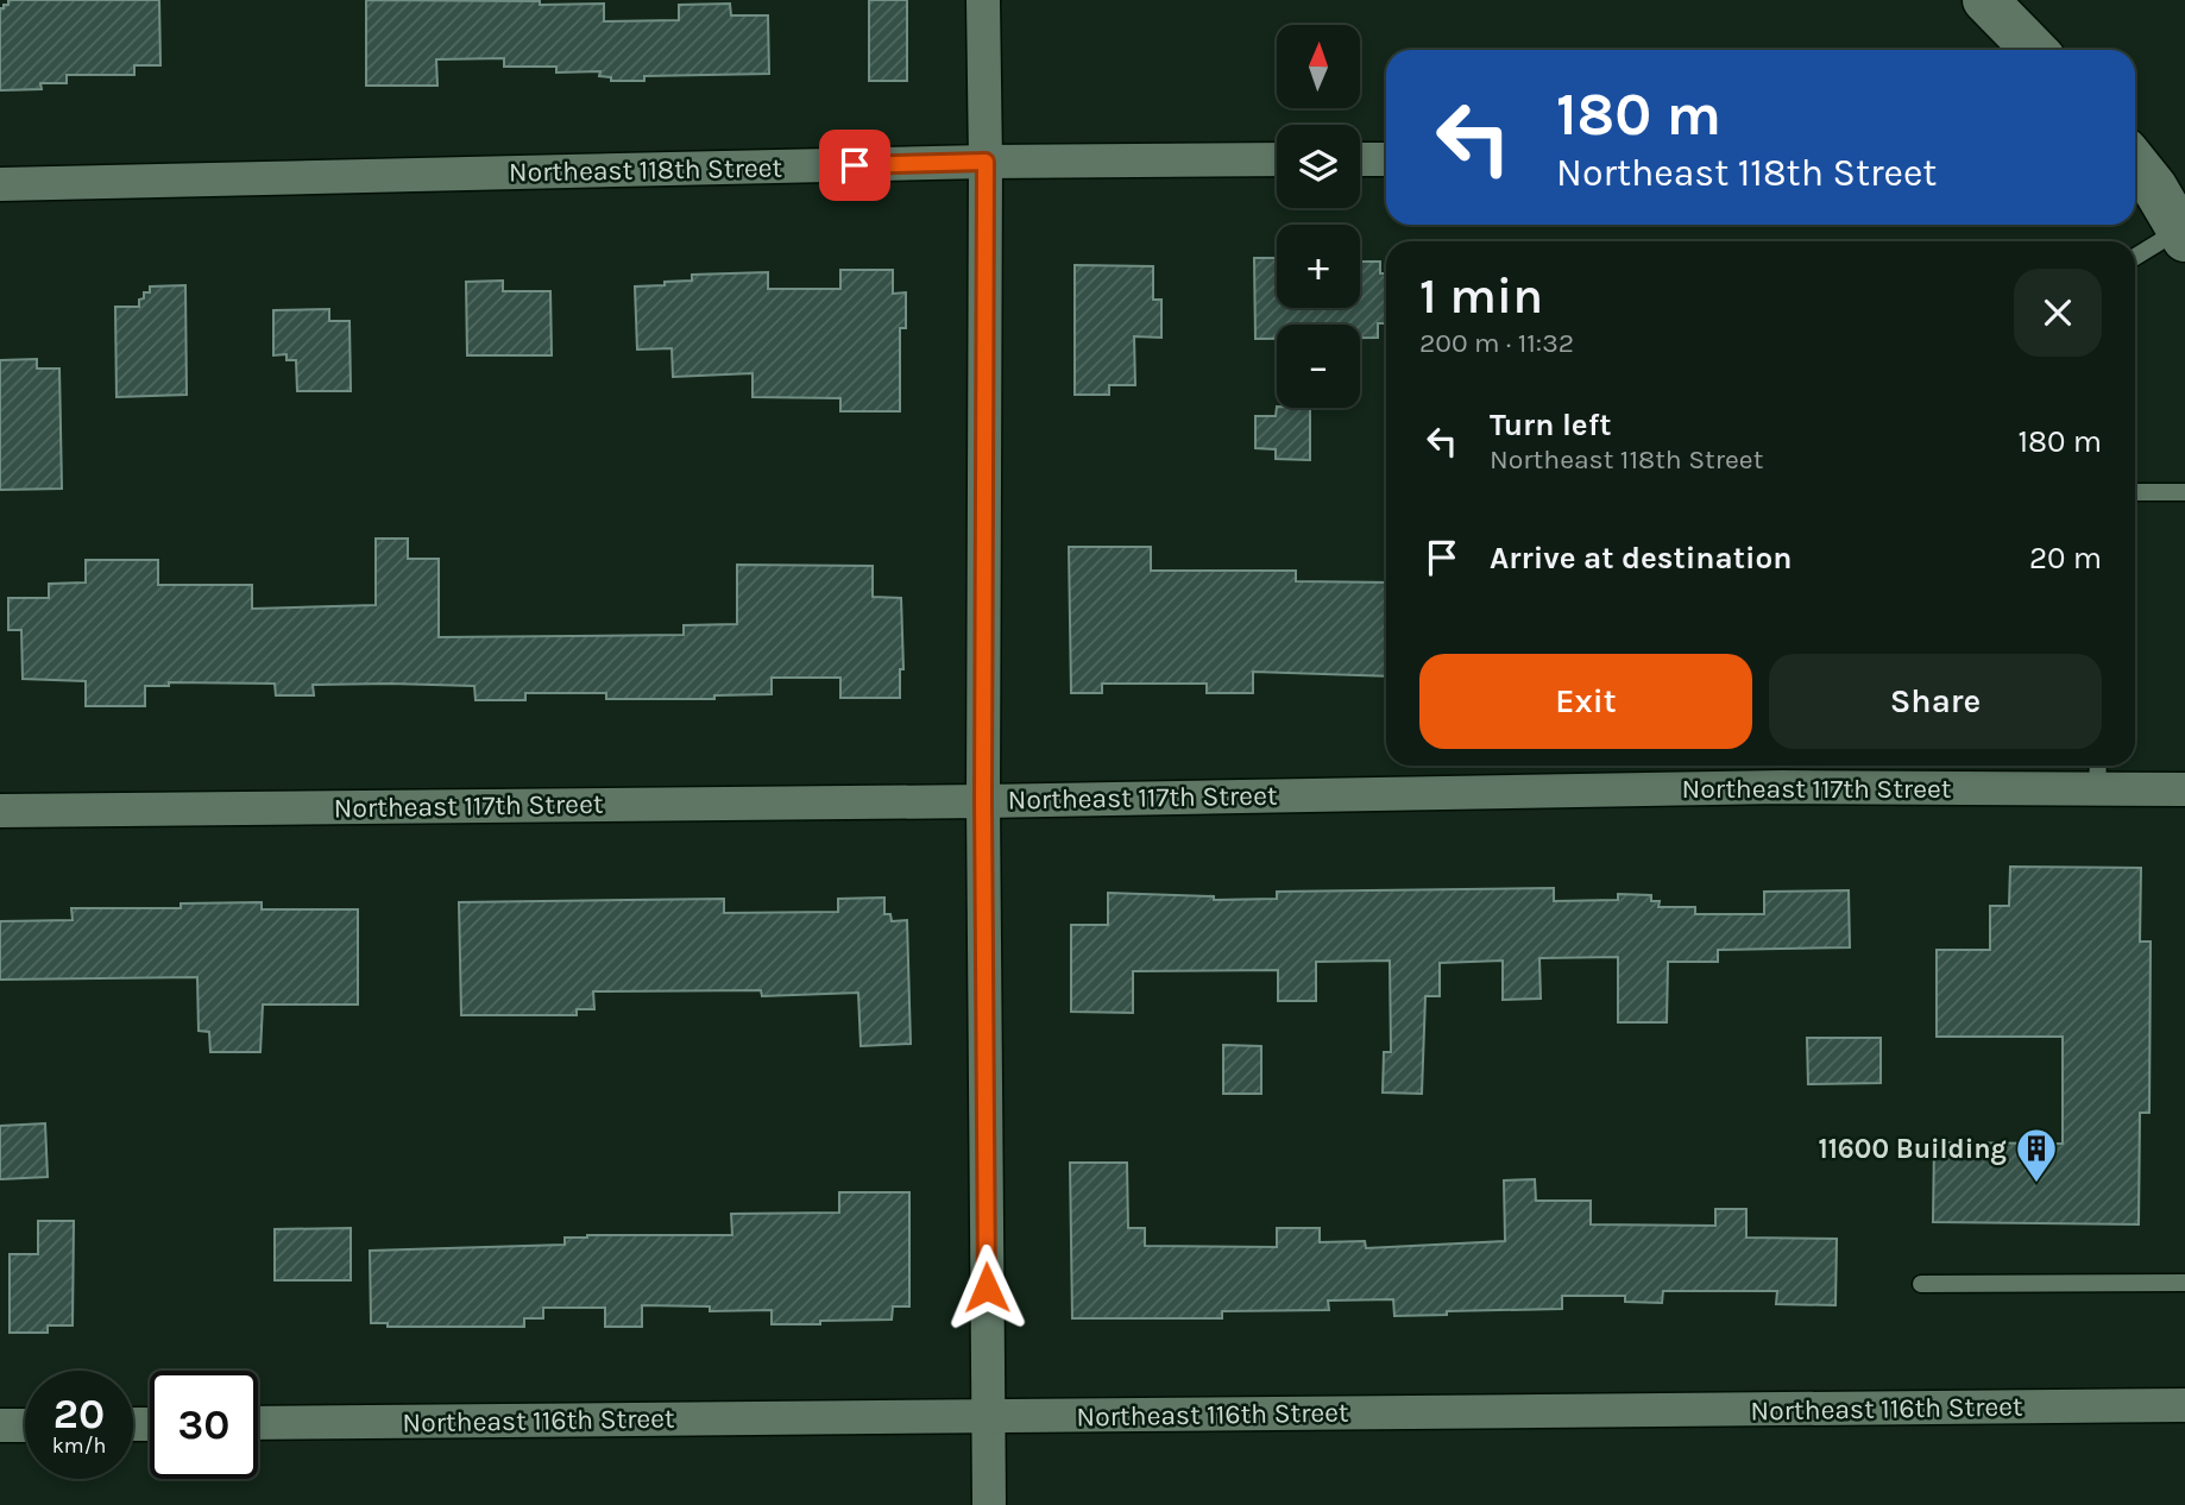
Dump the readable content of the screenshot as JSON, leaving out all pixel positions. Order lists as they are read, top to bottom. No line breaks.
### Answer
{"streets":{"street":["Northeast 118th Street","Northeast 117th Street","Northeast 116th Street"]},"places":{"building":["11600 Building"]},"north":"top","page":{"map_buttons":["+","−"],"turn":["180 m","Northeast 118th Street"],"heading":["1 min","200 m · 11:32"],"list":[{"name":"Turn left","note":"Northeast 118th Street","value":"180 m"},{"name":"Arrive at destination","value":"20 m"}],"buttons":["Exit","Share"],"speed":"20 km/h","limit":"30"}}
